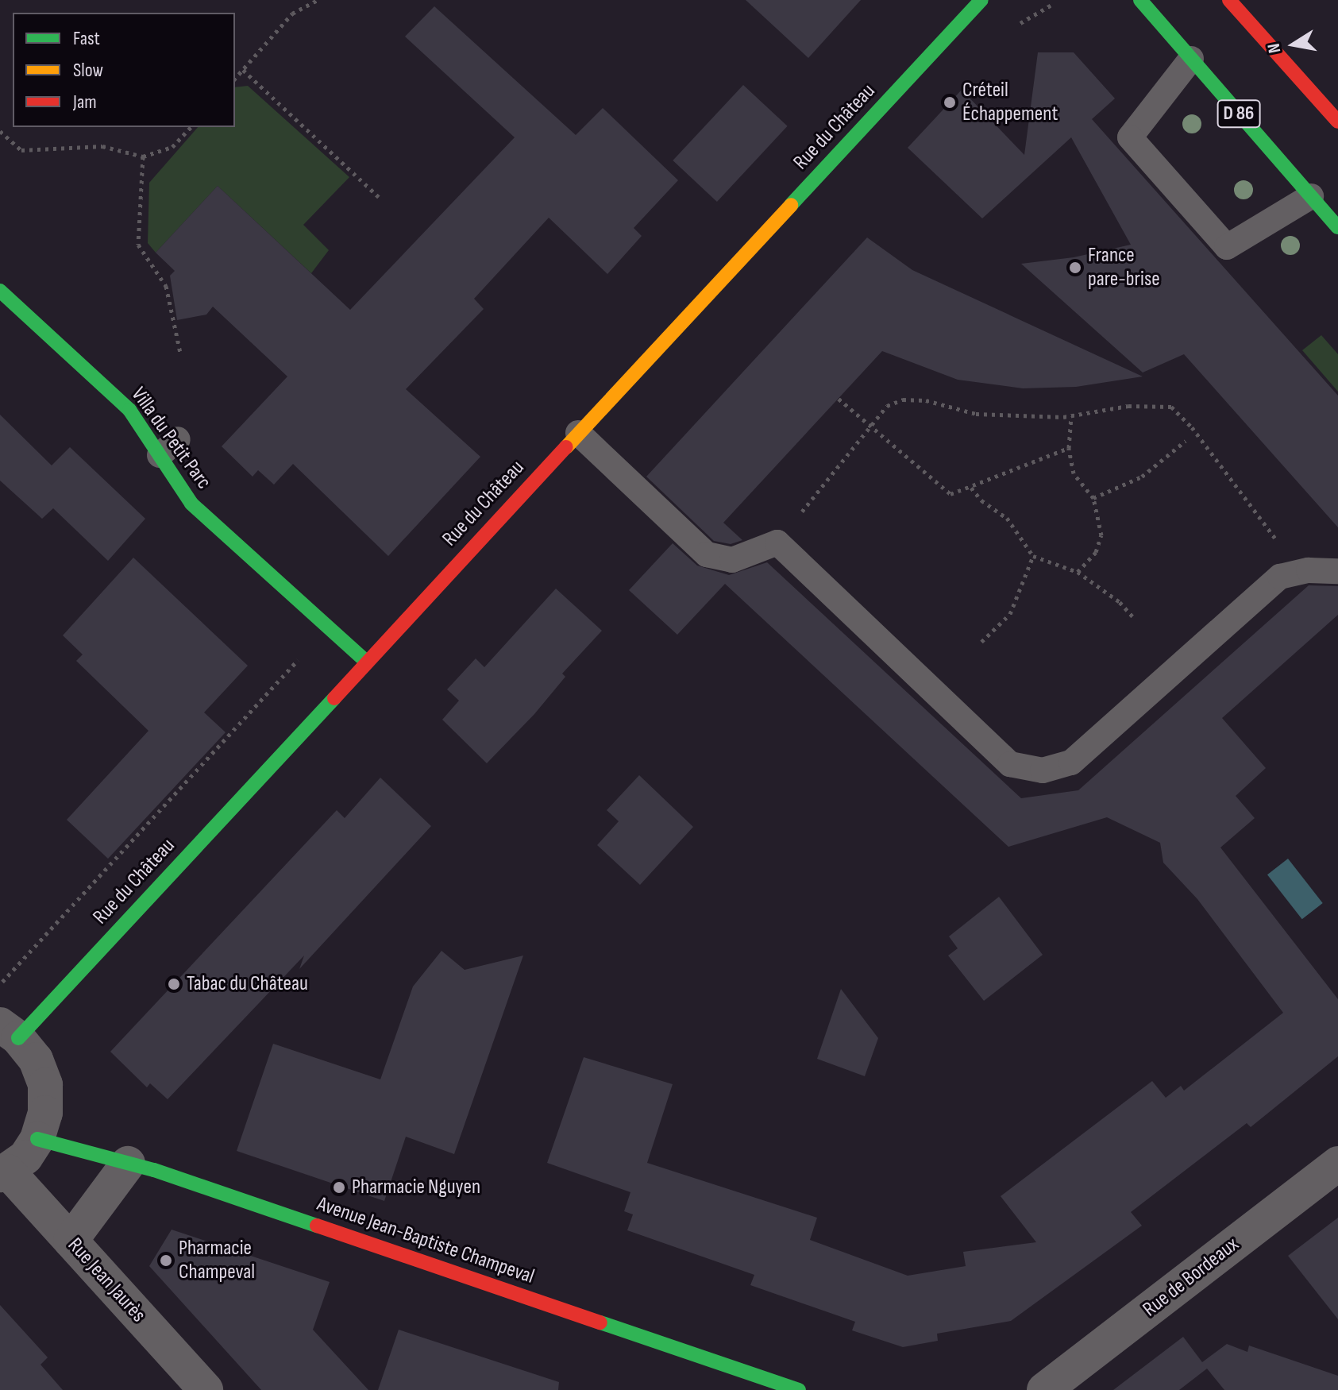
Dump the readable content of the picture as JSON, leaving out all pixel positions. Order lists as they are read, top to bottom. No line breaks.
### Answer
{"streets":{"street":["D 86","Rue du Château","Villa du Petit Parc","Avenue Jean-Baptiste Champeval","Rue de Bordeaux","Rue Jean Jaurès"]},"crossings":[["Rue du Château","Villa du Petit Parc"]],"places":["Créteil Échappement","France pare-brise","Tabac du Château","Pharmacie Nguyen","Pharmacie Champeval"],"legend":["Fast","Slow","Jam"],"north":"left"}
